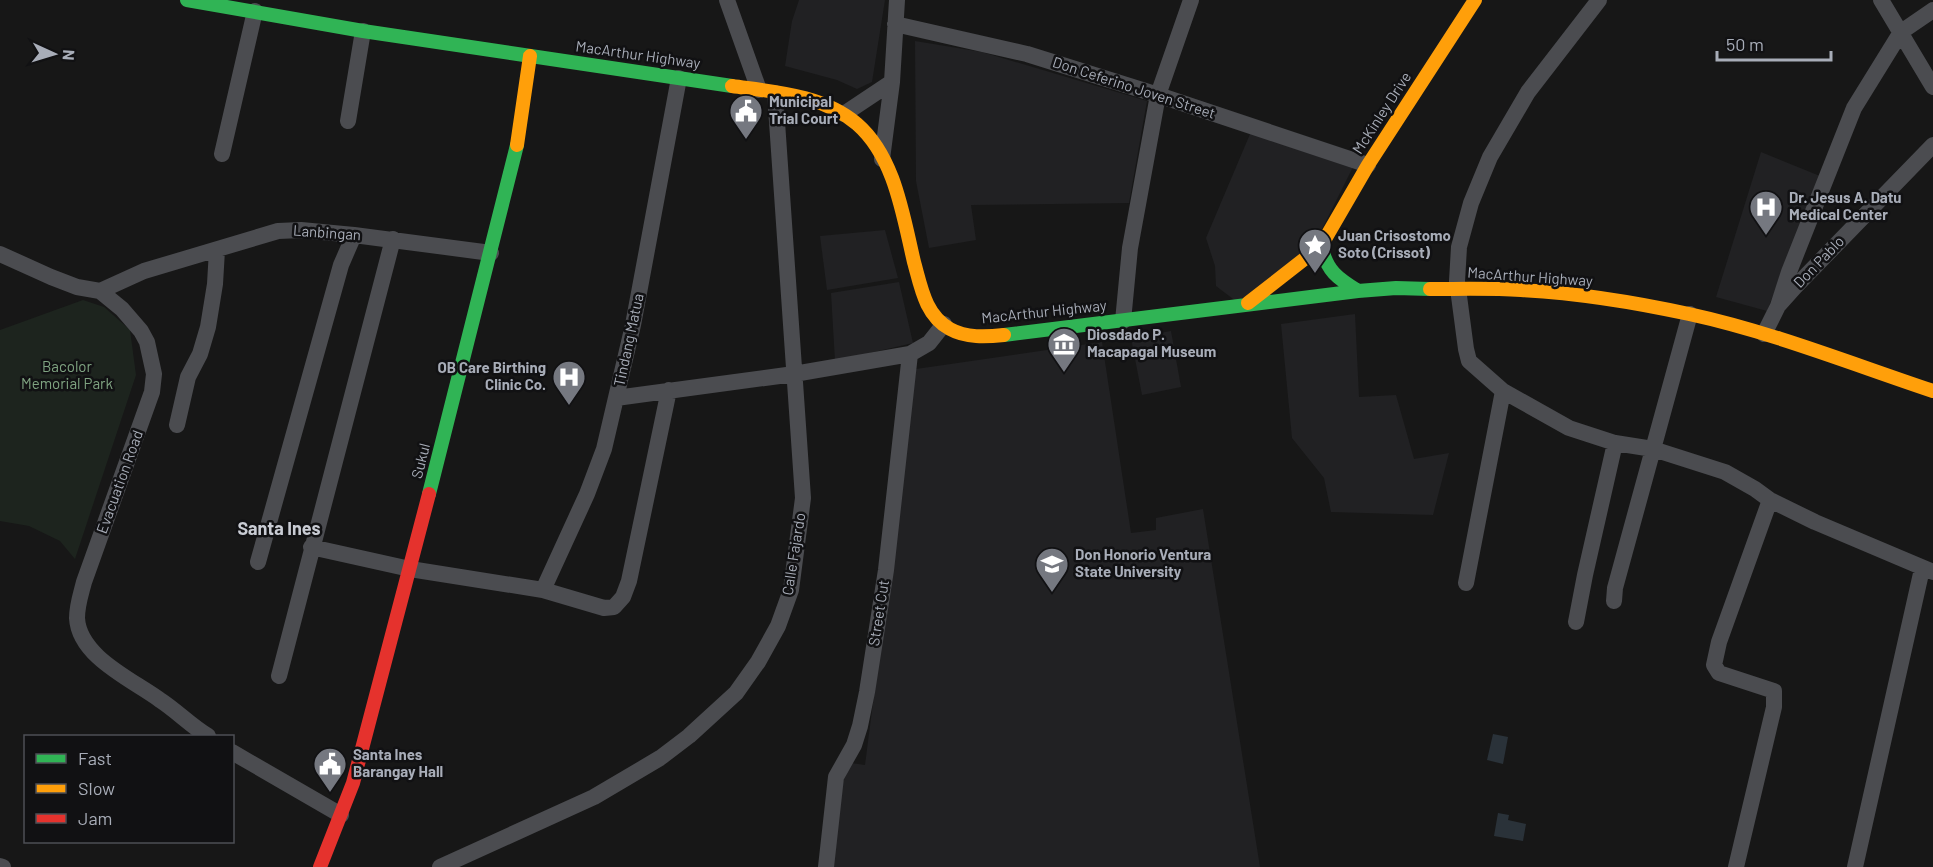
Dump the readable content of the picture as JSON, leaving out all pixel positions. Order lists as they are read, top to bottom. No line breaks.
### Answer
{"streets":{"main road":["MacArthur Highway","McKinley Drive","Sukul"],"street":["Don Ceferino Joven Street","Lanbingan","Don Pablo","Tindang Matua","Evacuation Road","Calle Fajardo","Street Cut"]},"crossings":[["MacArthur Highway","McKinley Drive"],["MacArthur Highway","Don Pablo"],["MacArthur Highway","Tindang Matua"],["MacArthur Highway","Sukul"],["MacArthur Highway","Calle Fajardo"],["Don Ceferino Joven Street","McKinley Drive"],["Lanbingan","Sukul"],["Lanbingan","Evacuation Road"]],"districts":["Santa Ines"],"parks":["Bacolor Memorial Park"],"places":{"public building":["Municipal Trial Court","Santa Ines Barangay Hall"],"hospital":["Dr. Jesus A. Datu Medical Center","OB Care Birthing Clinic Co."],"place":["Juan Crisostomo Soto (Crissot)"],"museum":["Diosdado P. Macapagal Museum"],"school or university":["Don Honorio Ventura State University"]},"legend":["Fast","Slow","Jam"],"scale_bar":"50 m","north":"right"}
